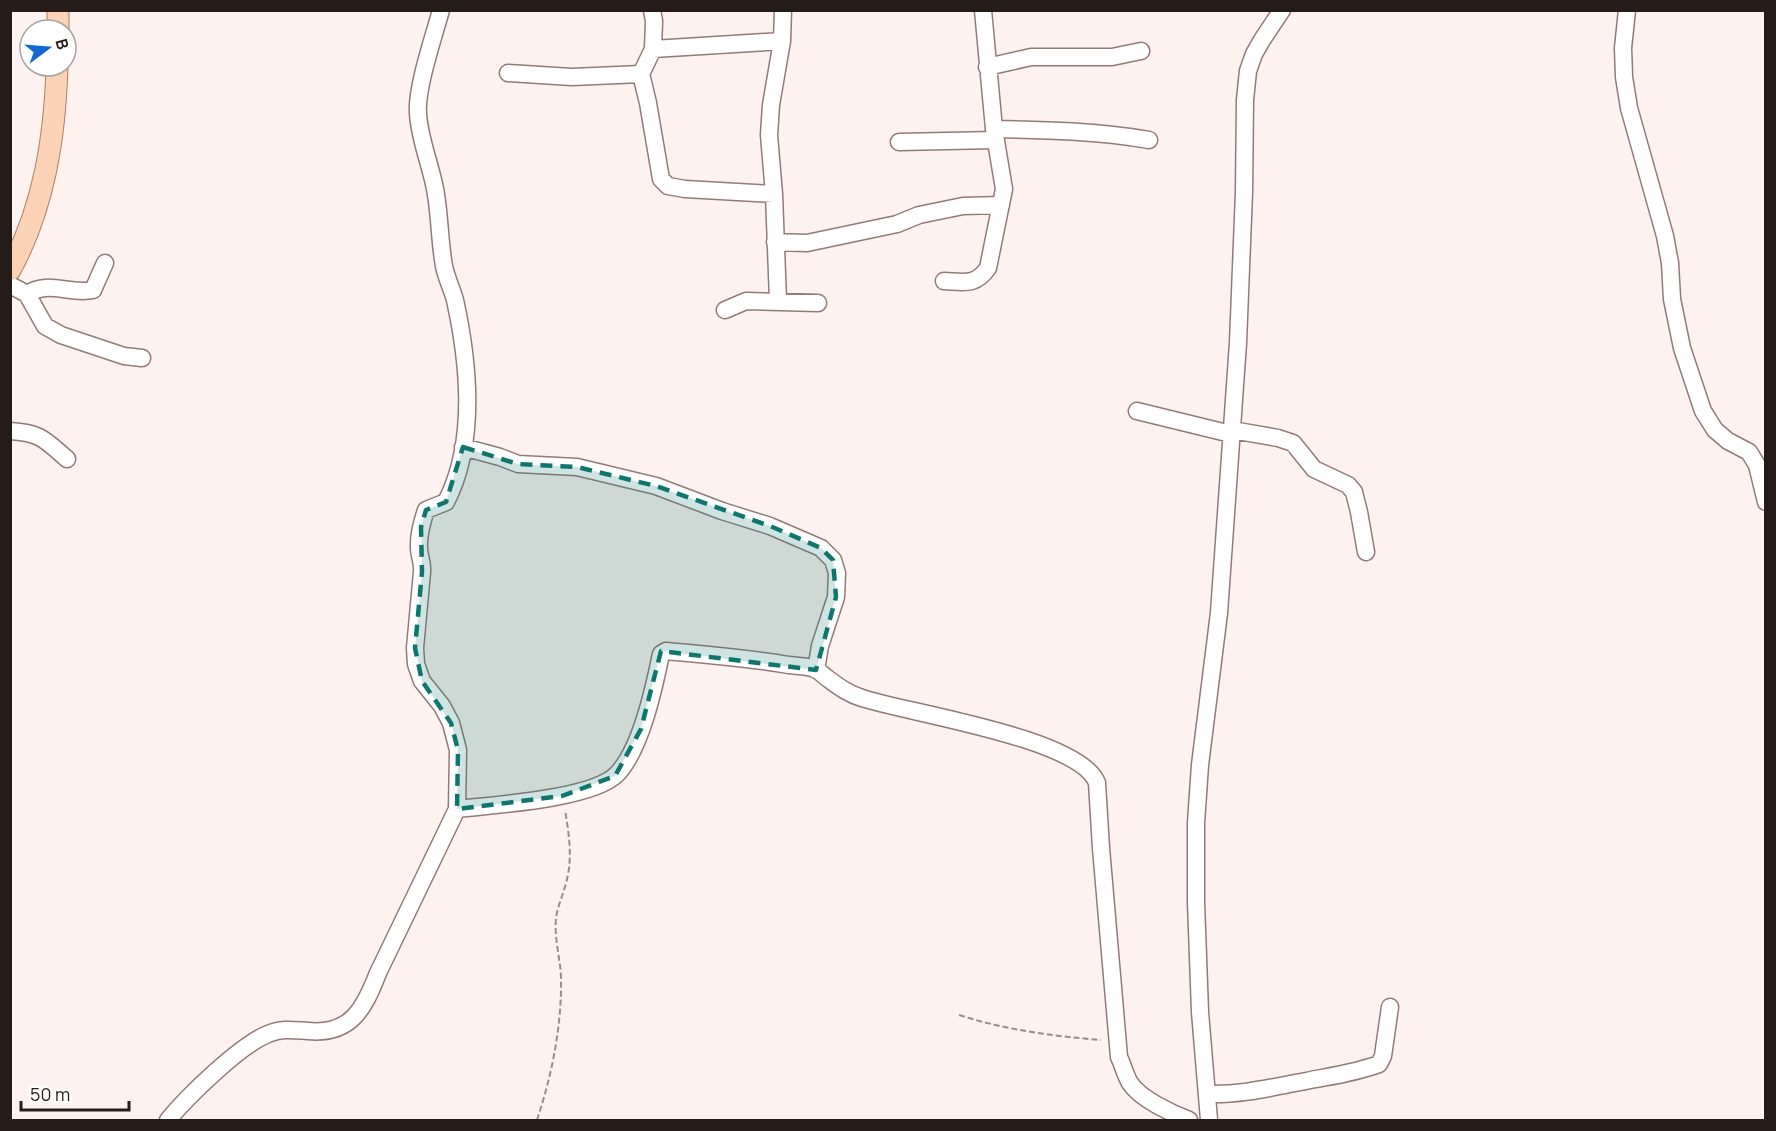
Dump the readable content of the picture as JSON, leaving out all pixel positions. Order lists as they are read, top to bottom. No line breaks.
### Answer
{"scale_bar":"50 m","north":"right"}
